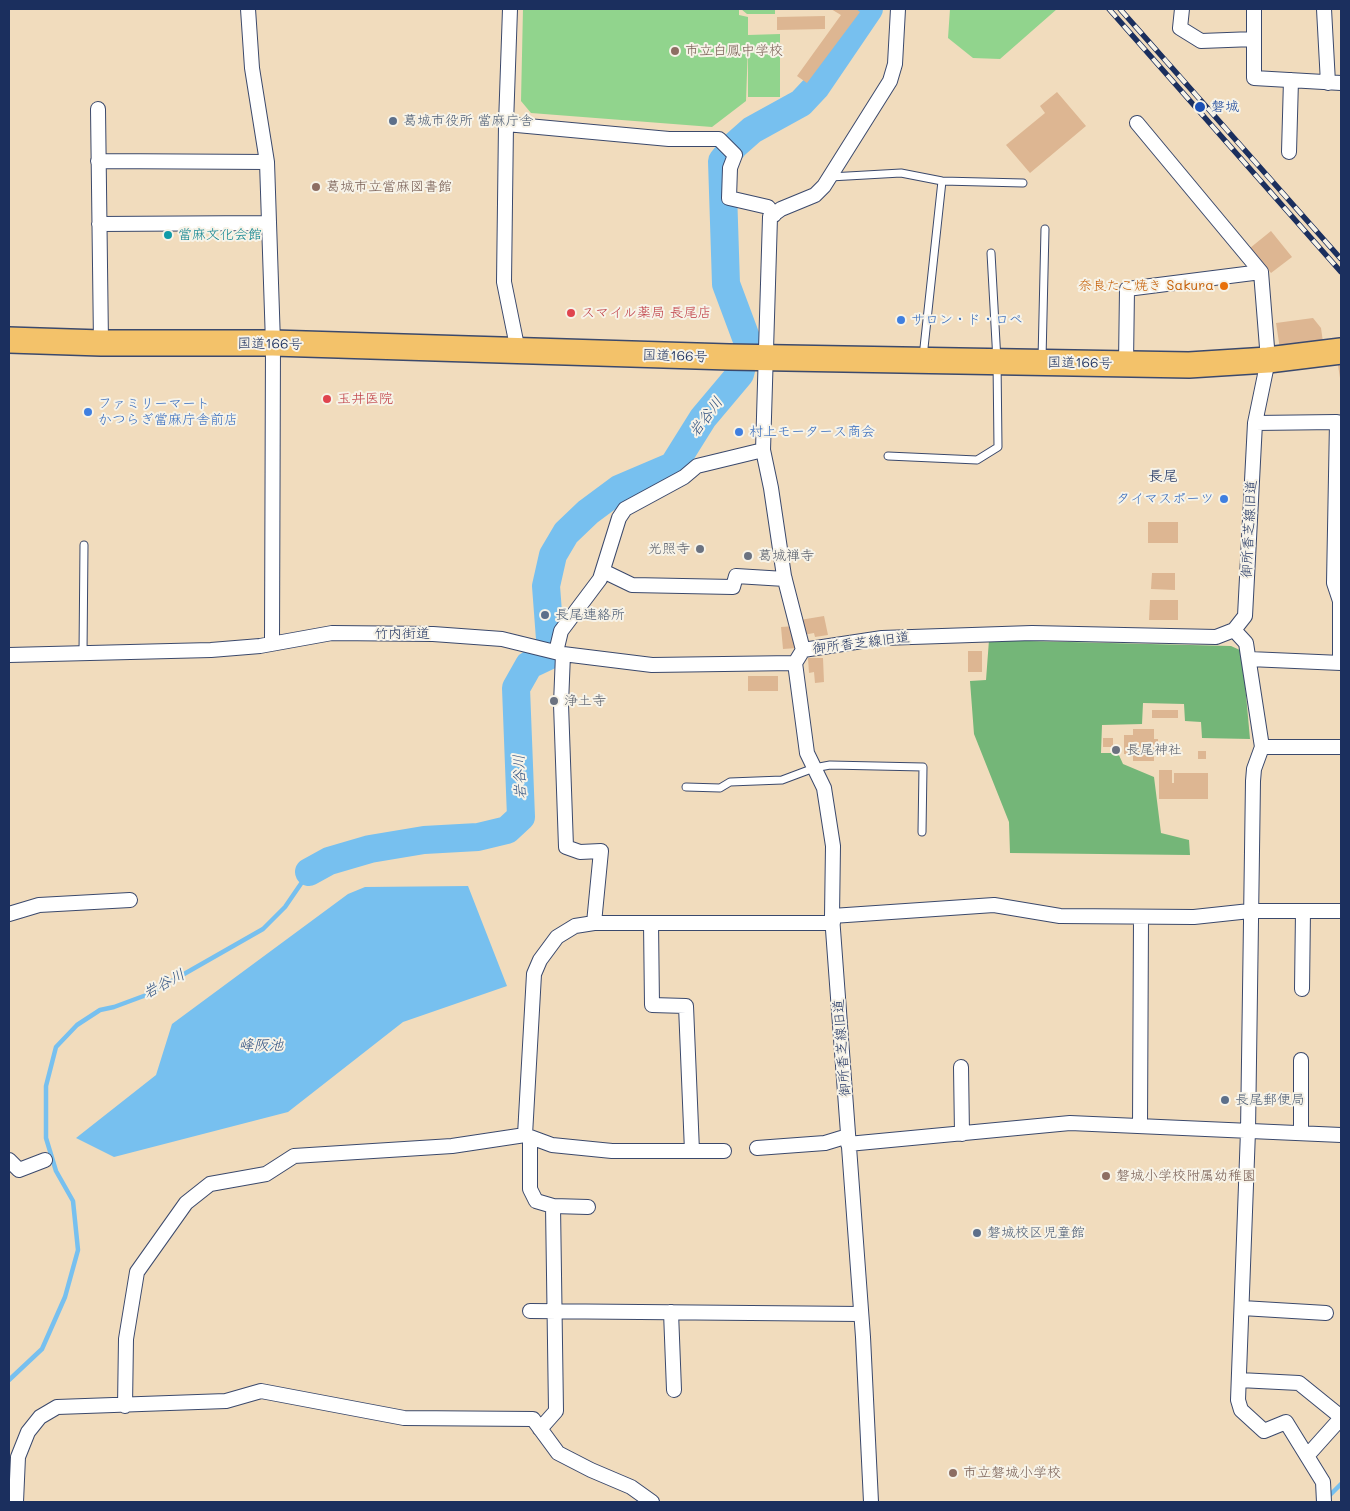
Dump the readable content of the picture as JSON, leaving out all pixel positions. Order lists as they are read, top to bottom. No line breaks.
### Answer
{"streets":{"highway":["国道166号"],"street":["御所香芝線旧道","竹内街道"]},"crossings":[["国道166号","御所香芝線旧道"],["御所香芝線旧道","竹内街道"]],"districts":["長尾"],"water":["岩谷川","峰阪池"],"places":["市立白鳳中学校","磐城","葛城市役所 當麻庁舎","葛城市立當麻図書館","當麻文化会館","奈良たこ焼き Sakura","スマイル薬局 長尾店","サロン・ド・ロペ","玉井医院","ファミリーマート かつらぎ當麻庁舎前店","村上モータース商会","タイマスポーツ","光照寺","葛城禅寺","長尾連絡所","浄土寺","長尾神社","長尾郵便局","磐城小学校附属幼稚園","磐城校区児童館","市立磐城小学校"]}
